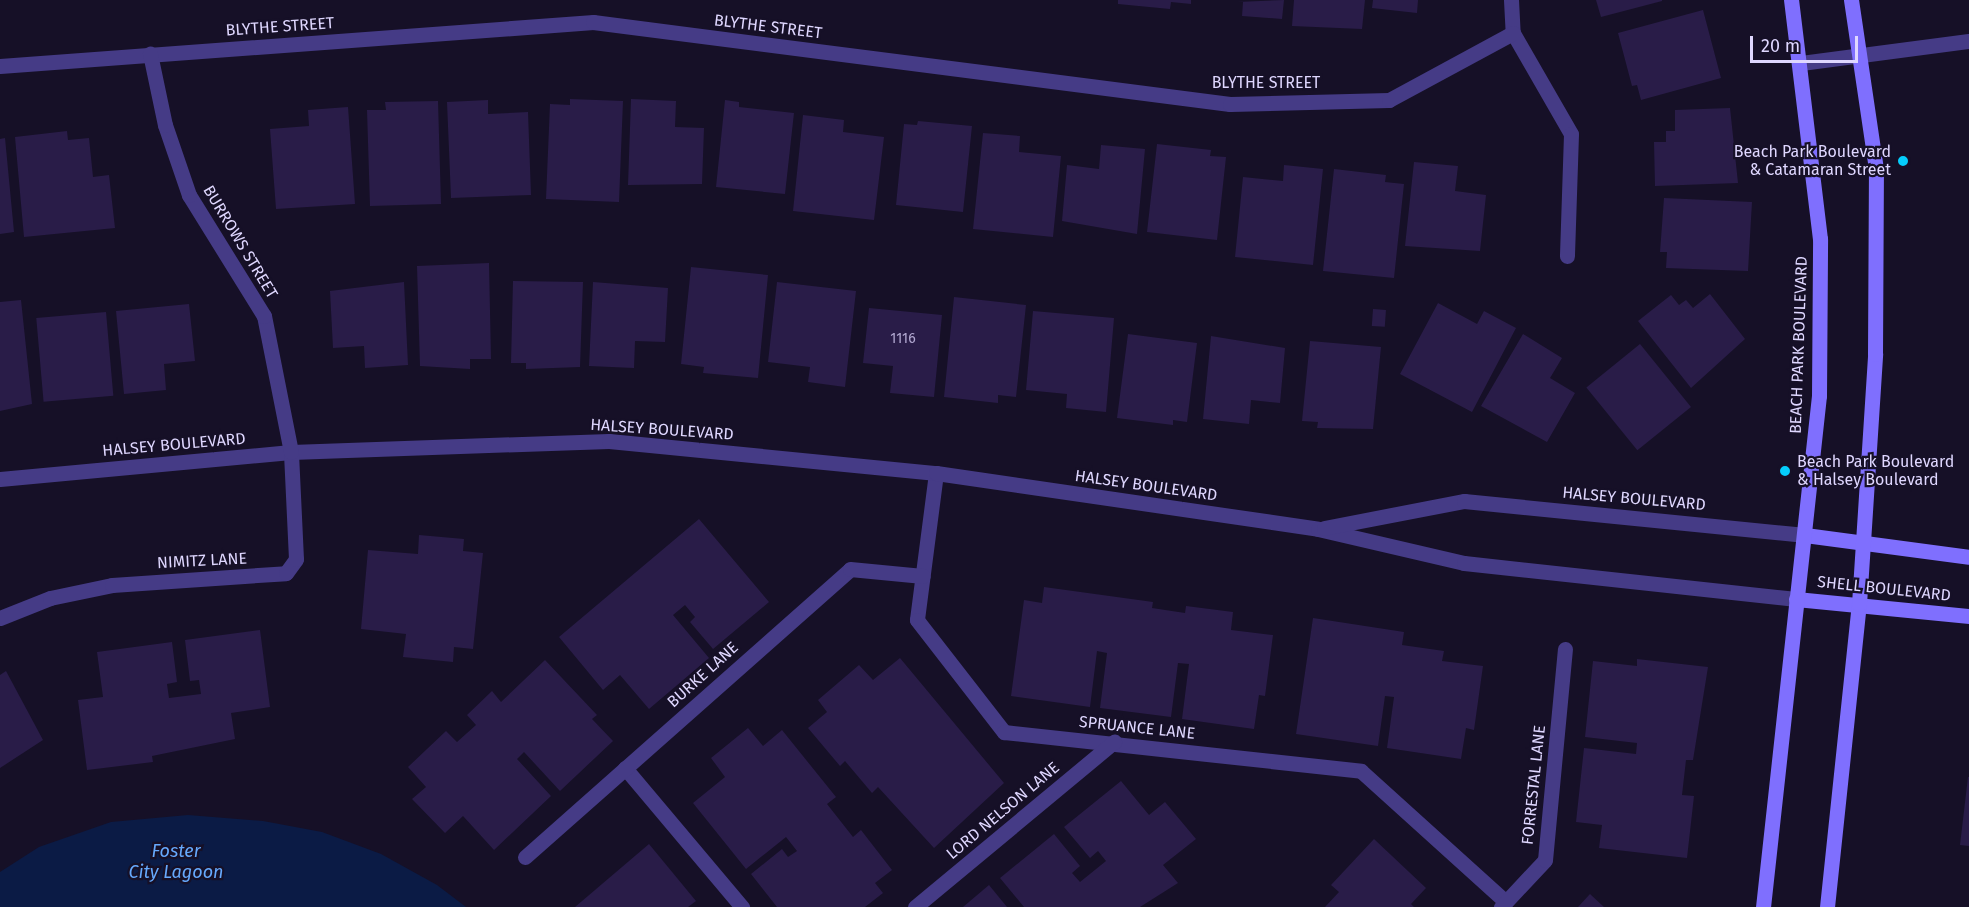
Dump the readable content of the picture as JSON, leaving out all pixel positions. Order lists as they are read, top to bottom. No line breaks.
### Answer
{"streets":{"main road":["BEACH PARK BOULEVARD","SHELL BOULEVARD"],"street":["BLYTHE STREET","BURROWS STREET","HALSEY BOULEVARD","NIMITZ LANE","BURKE LANE","SPRUANCE LANE","FORRESTAL LANE","LORD NELSON LANE"]},"crossings":[["BLYTHE STREET","BURROWS STREET"],["BURROWS STREET","HALSEY BOULEVARD"],["BURROWS STREET","NIMITZ LANE"],["BEACH PARK BOULEVARD","HALSEY BOULEVARD"],["BEACH PARK BOULEVARD","SHELL BOULEVARD"],["HALSEY BOULEVARD","NIMITZ LANE"],["HALSEY BOULEVARD","SHELL BOULEVARD"],["HALSEY BOULEVARD","SPRUANCE LANE"],["BURKE LANE","SPRUANCE LANE"],["SPRUANCE LANE","FORRESTAL LANE"],["SPRUANCE LANE","LORD NELSON LANE"]],"water":["Foster City Lagoon"],"places":["Beach Park Boulevard & Catamaran Street","Beach Park Boulevard & Halsey Boulevard"],"house_numbers":["1116"],"scale_bar":"20 m"}
